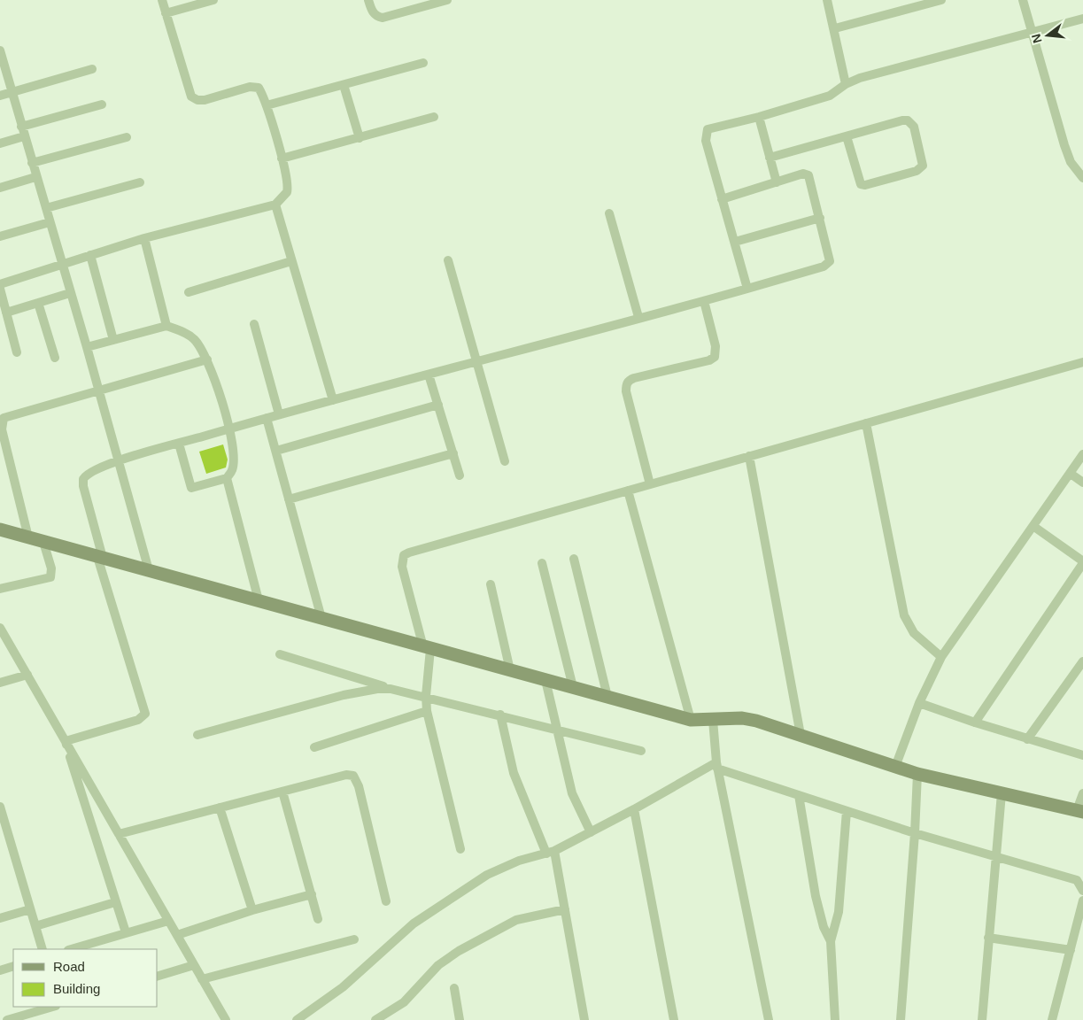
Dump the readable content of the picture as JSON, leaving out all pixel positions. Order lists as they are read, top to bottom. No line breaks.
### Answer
{"legend":["Road","Building"],"north":"left"}
